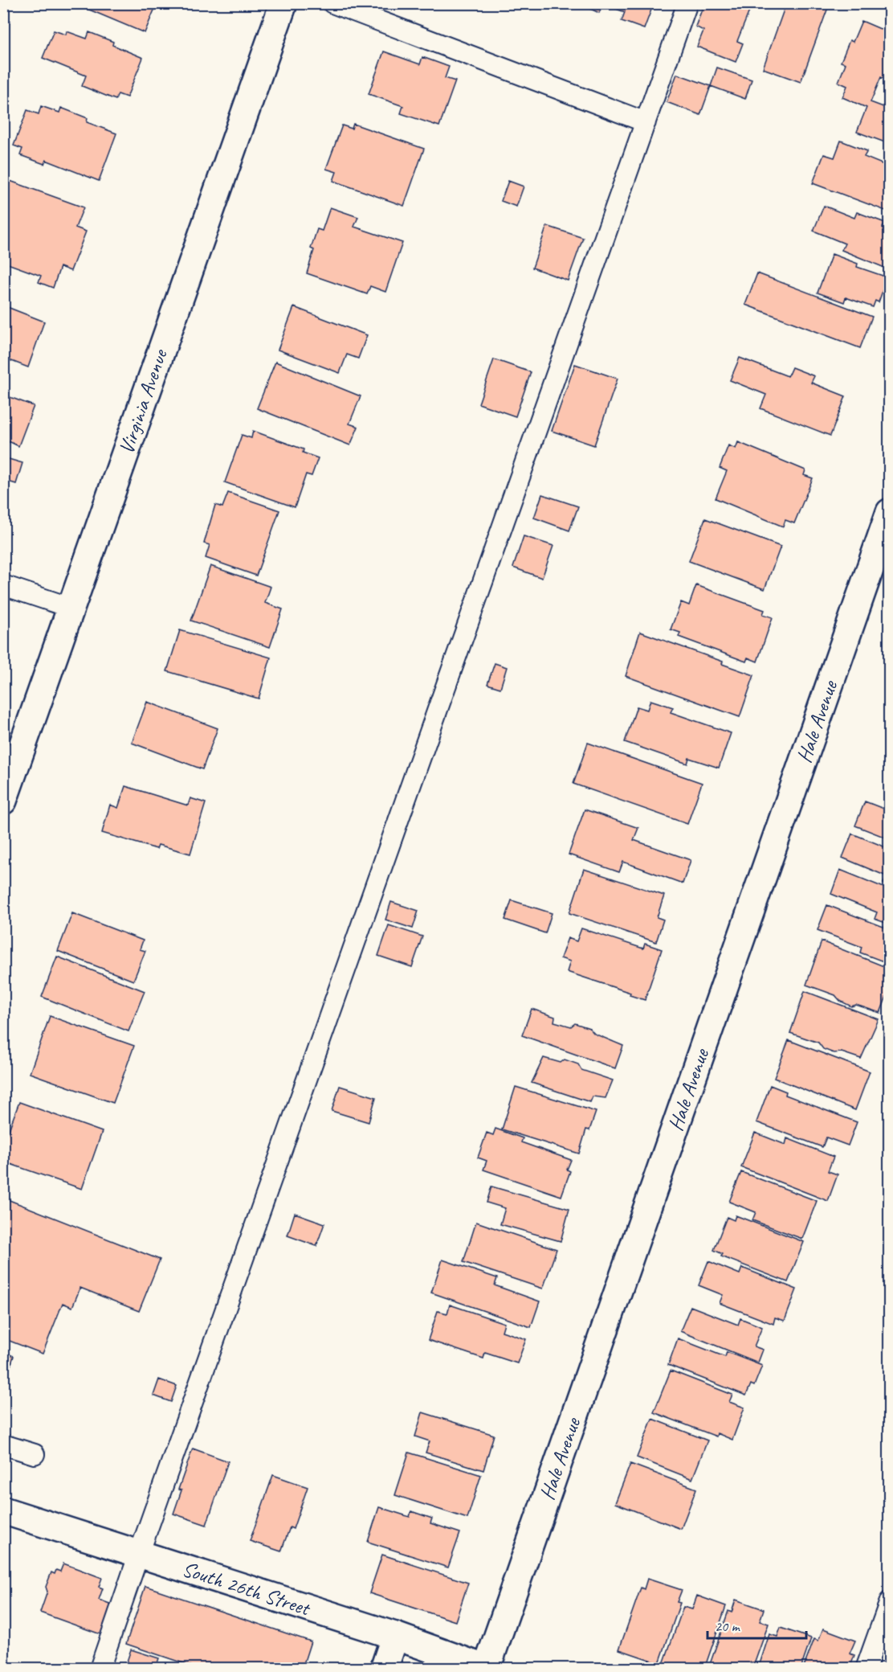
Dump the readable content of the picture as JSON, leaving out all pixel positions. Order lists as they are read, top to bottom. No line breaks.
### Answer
{"streets":{"street":["Virginia Avenue","Hale Avenue","South 26th Street"]},"crossings":[["Hale Avenue","South 26th Street"]],"scale_bar":"20 m"}
